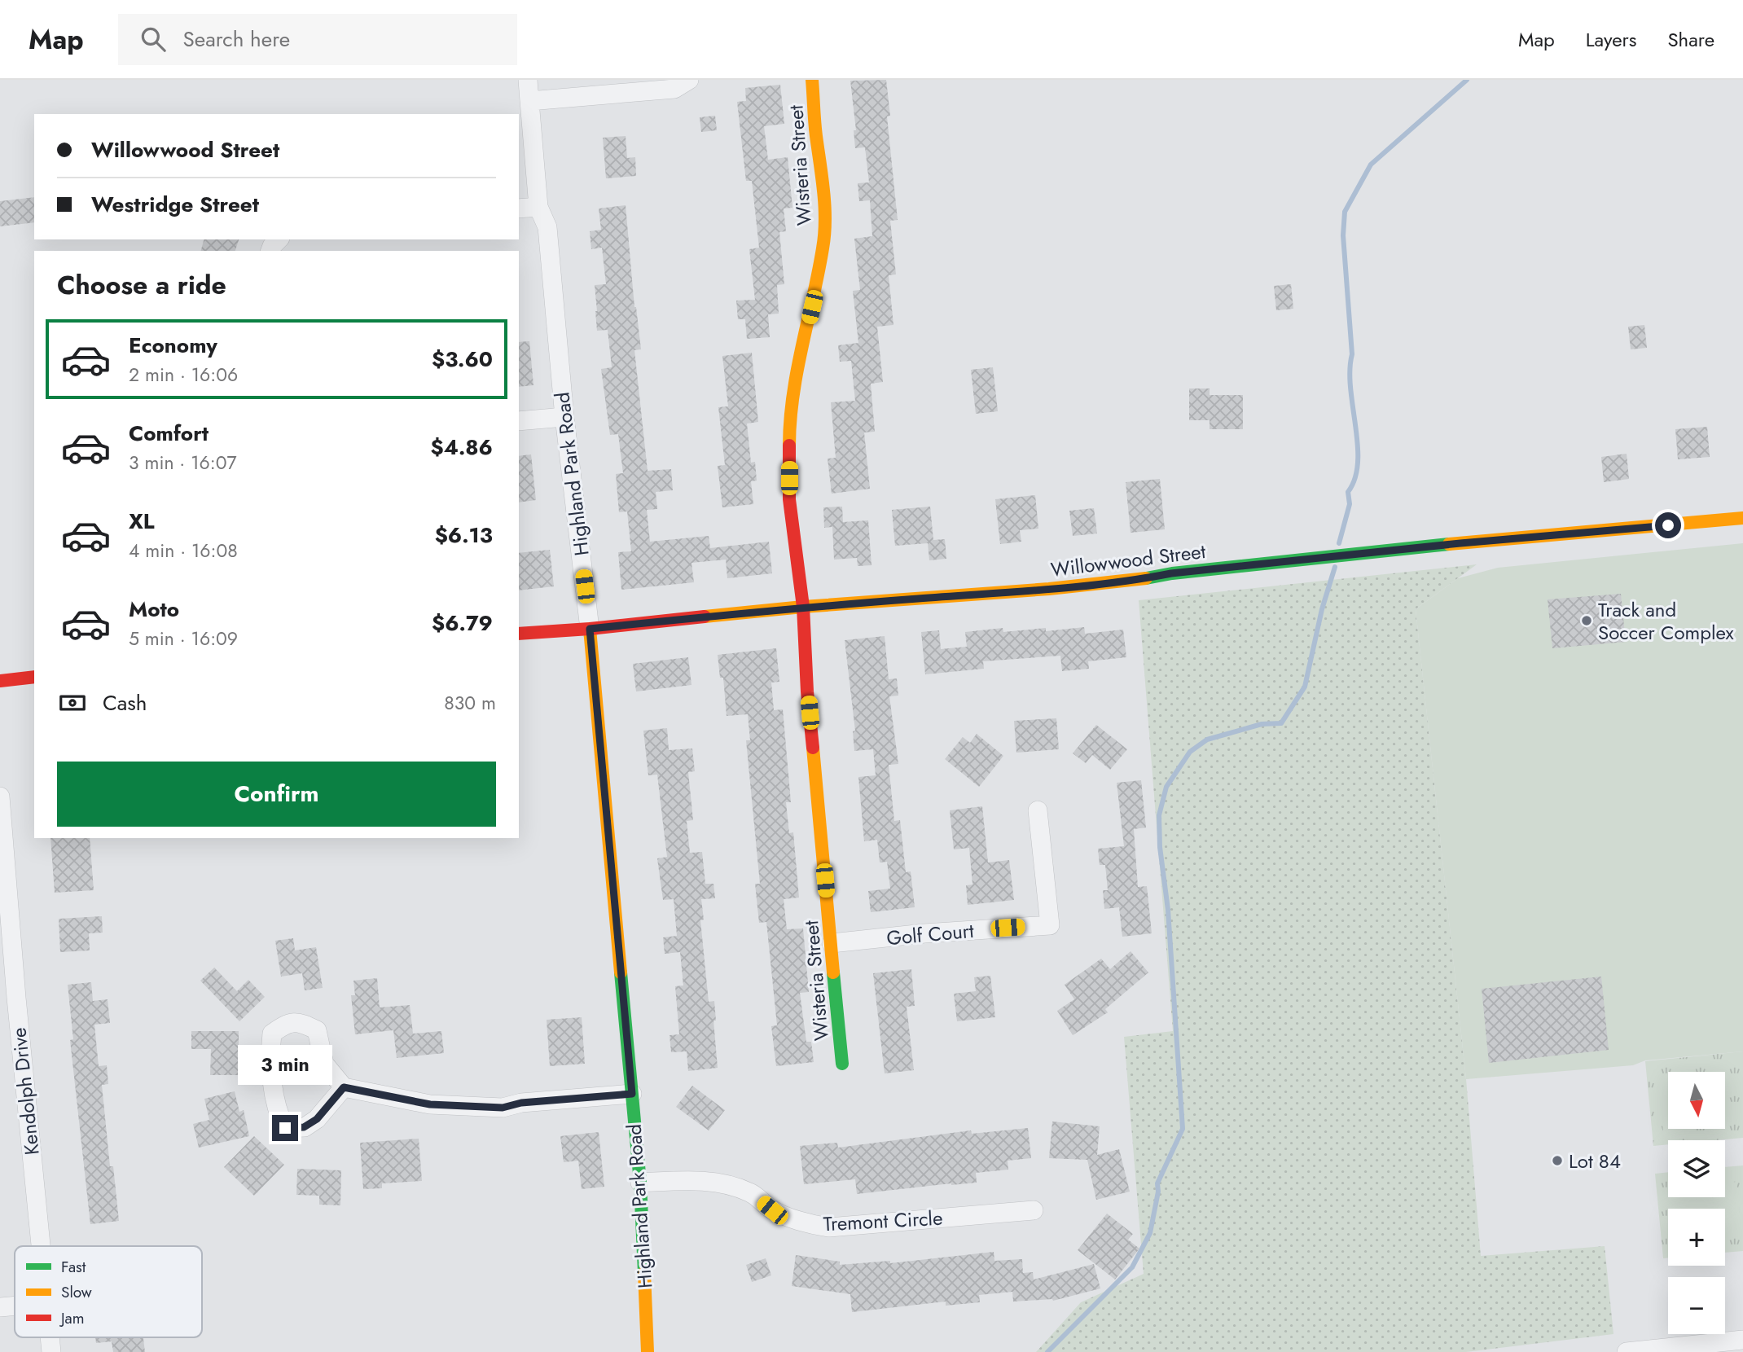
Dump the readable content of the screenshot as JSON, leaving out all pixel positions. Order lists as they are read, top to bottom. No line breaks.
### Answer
{"streets":{"street":["Wisteria Street","Highland Park Road","Willowwood Street","Golf Court","Kendolph Drive","Tremont Circle"]},"crossings":[["Wisteria Street","Willowwood Street"],["Wisteria Street","Golf Court"],["Highland Park Road","Willowwood Street"],["Highland Park Road","Tremont Circle"]],"places":["Track and Soccer Complex","Lot 84"],"legend":["Fast","Slow","Jam"],"north":"bottom","page":{"header":"Map","search":"Search here","nav":["Map","Layers","Share"],"banner":["Willowwood Street","Westridge Street"],"heading":"Choose a ride","list":[{"name":"Economy","note":"2 min · 16:06","value":"$3.60"},{"name":"Comfort","note":"3 min · 16:07","value":"$4.86"},{"name":"XL","note":"4 min · 16:08","value":"$6.13"},{"name":"Moto","note":"5 min · 16:09","value":"$6.79"}],"pay":["Cash","830 m"],"buttons":"Confirm","bubble":"3 min","map_buttons":["+","−"]}}
